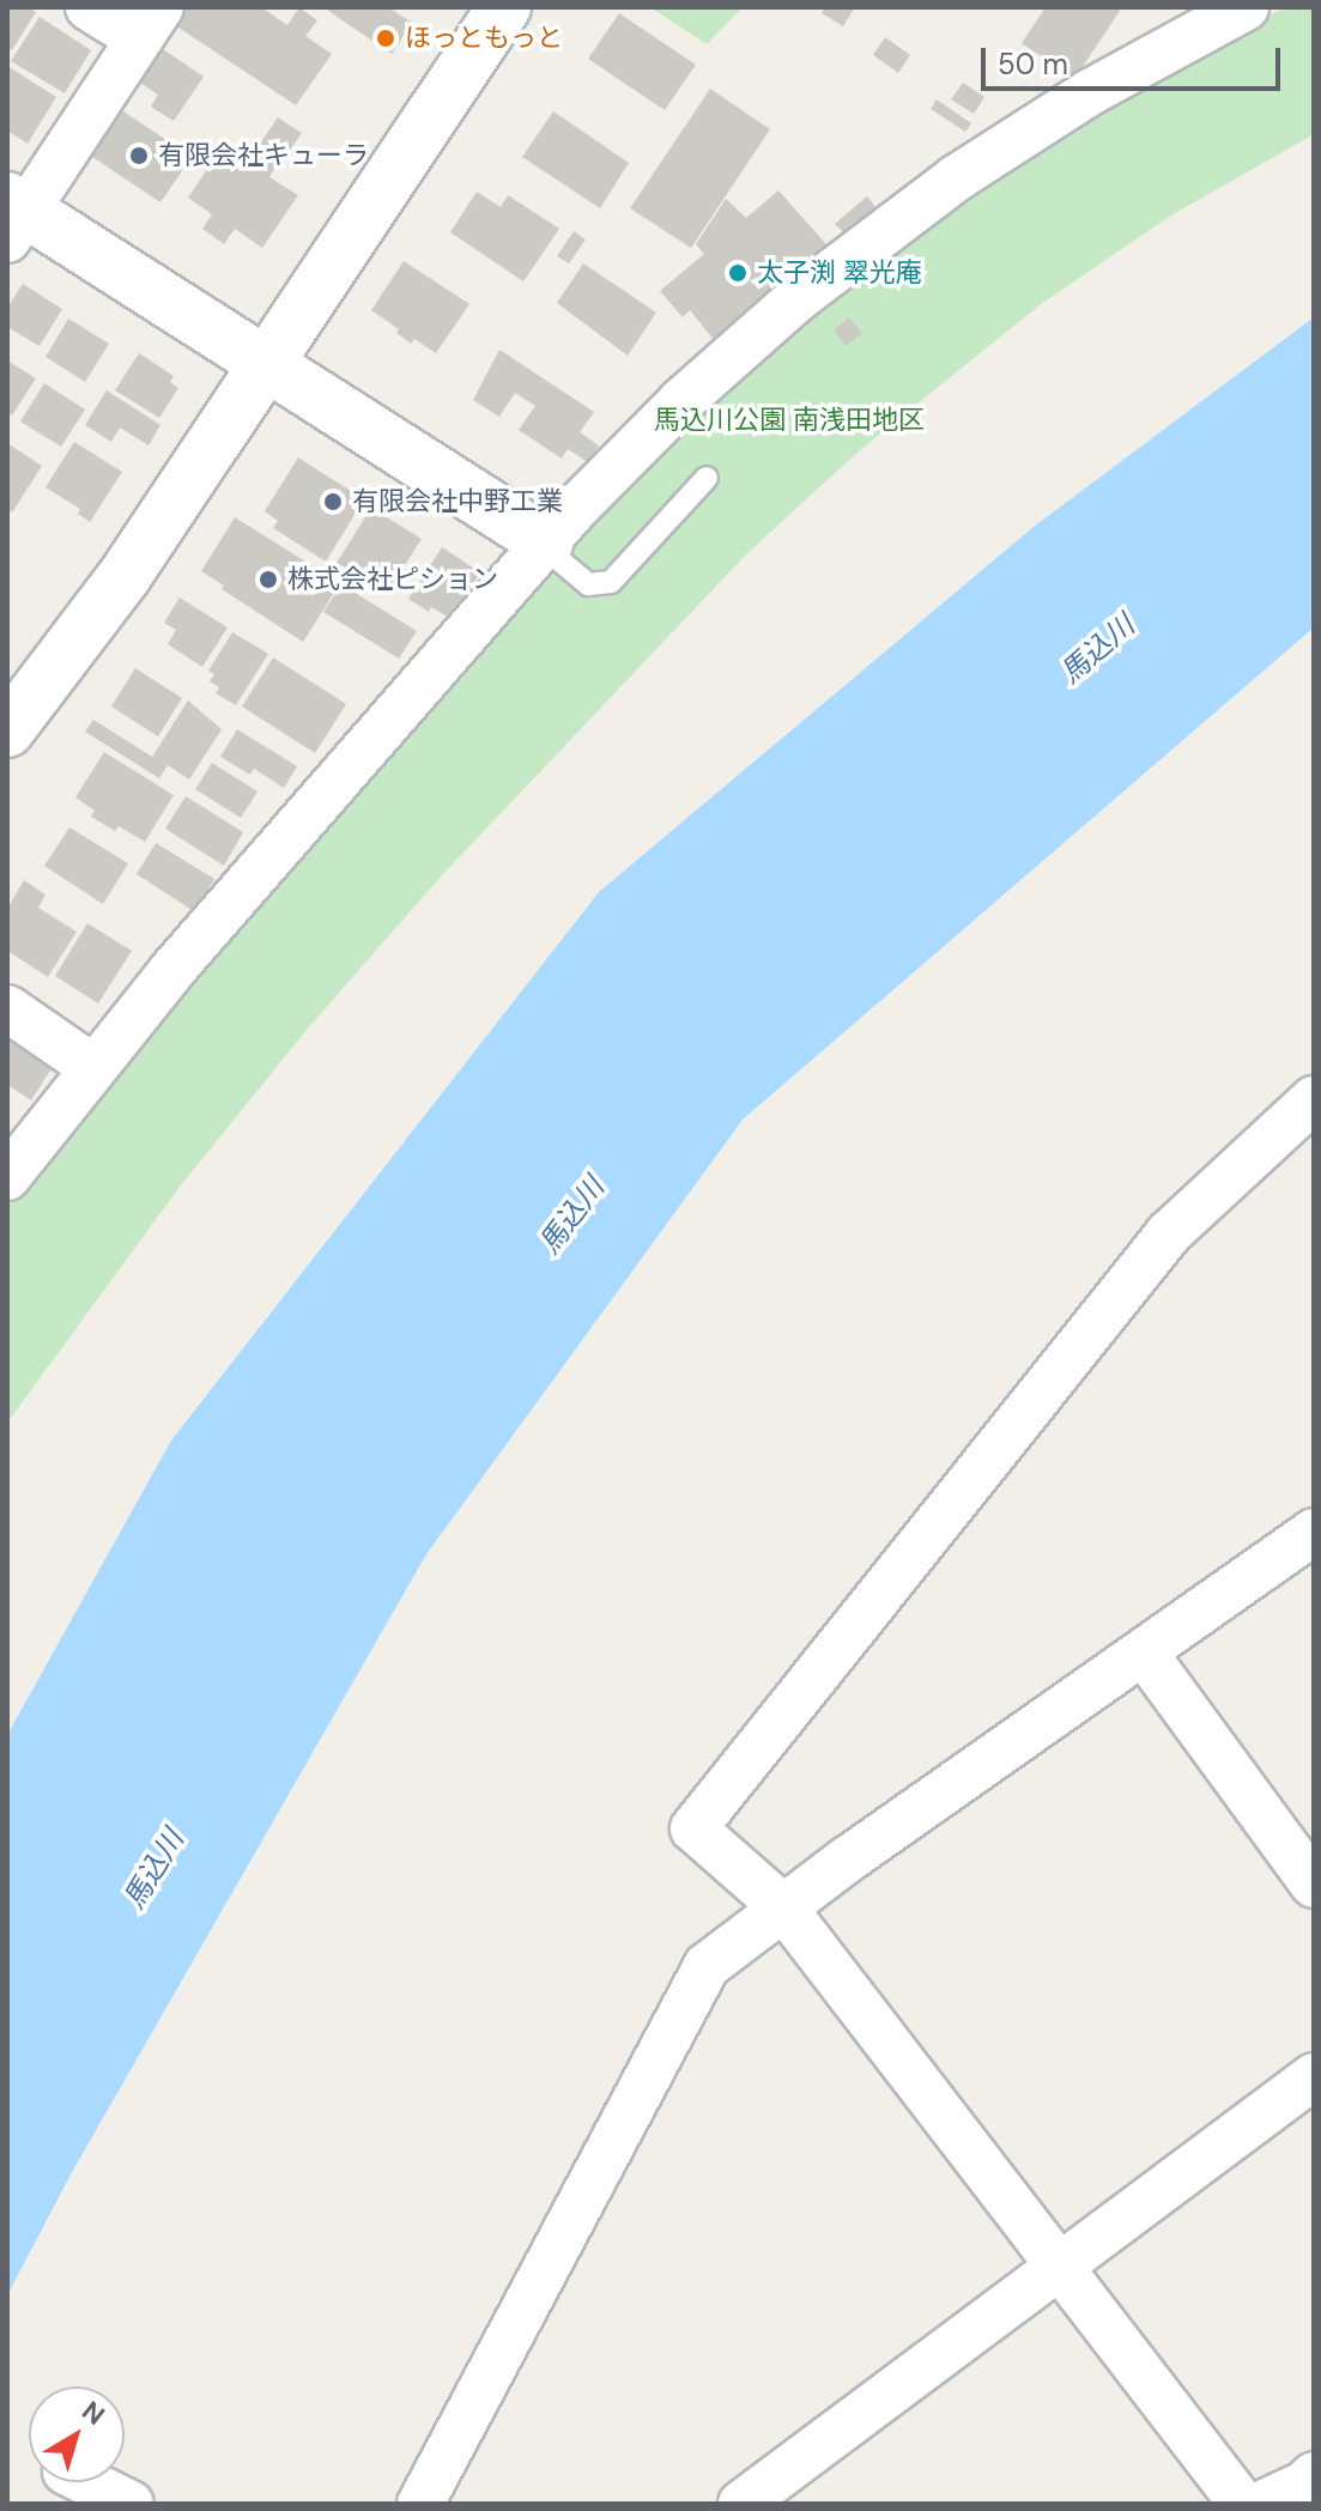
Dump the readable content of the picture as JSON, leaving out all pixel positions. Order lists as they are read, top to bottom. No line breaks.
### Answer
{"water":["馬込川"],"parks":["馬込川公園 南浅田地区"],"places":["ほっともっと","有限会社キューラ","太子渕 翠光庵","有限会社中野工業","株式会社ピション"],"scale_bar":"50 m","north":"top right"}
